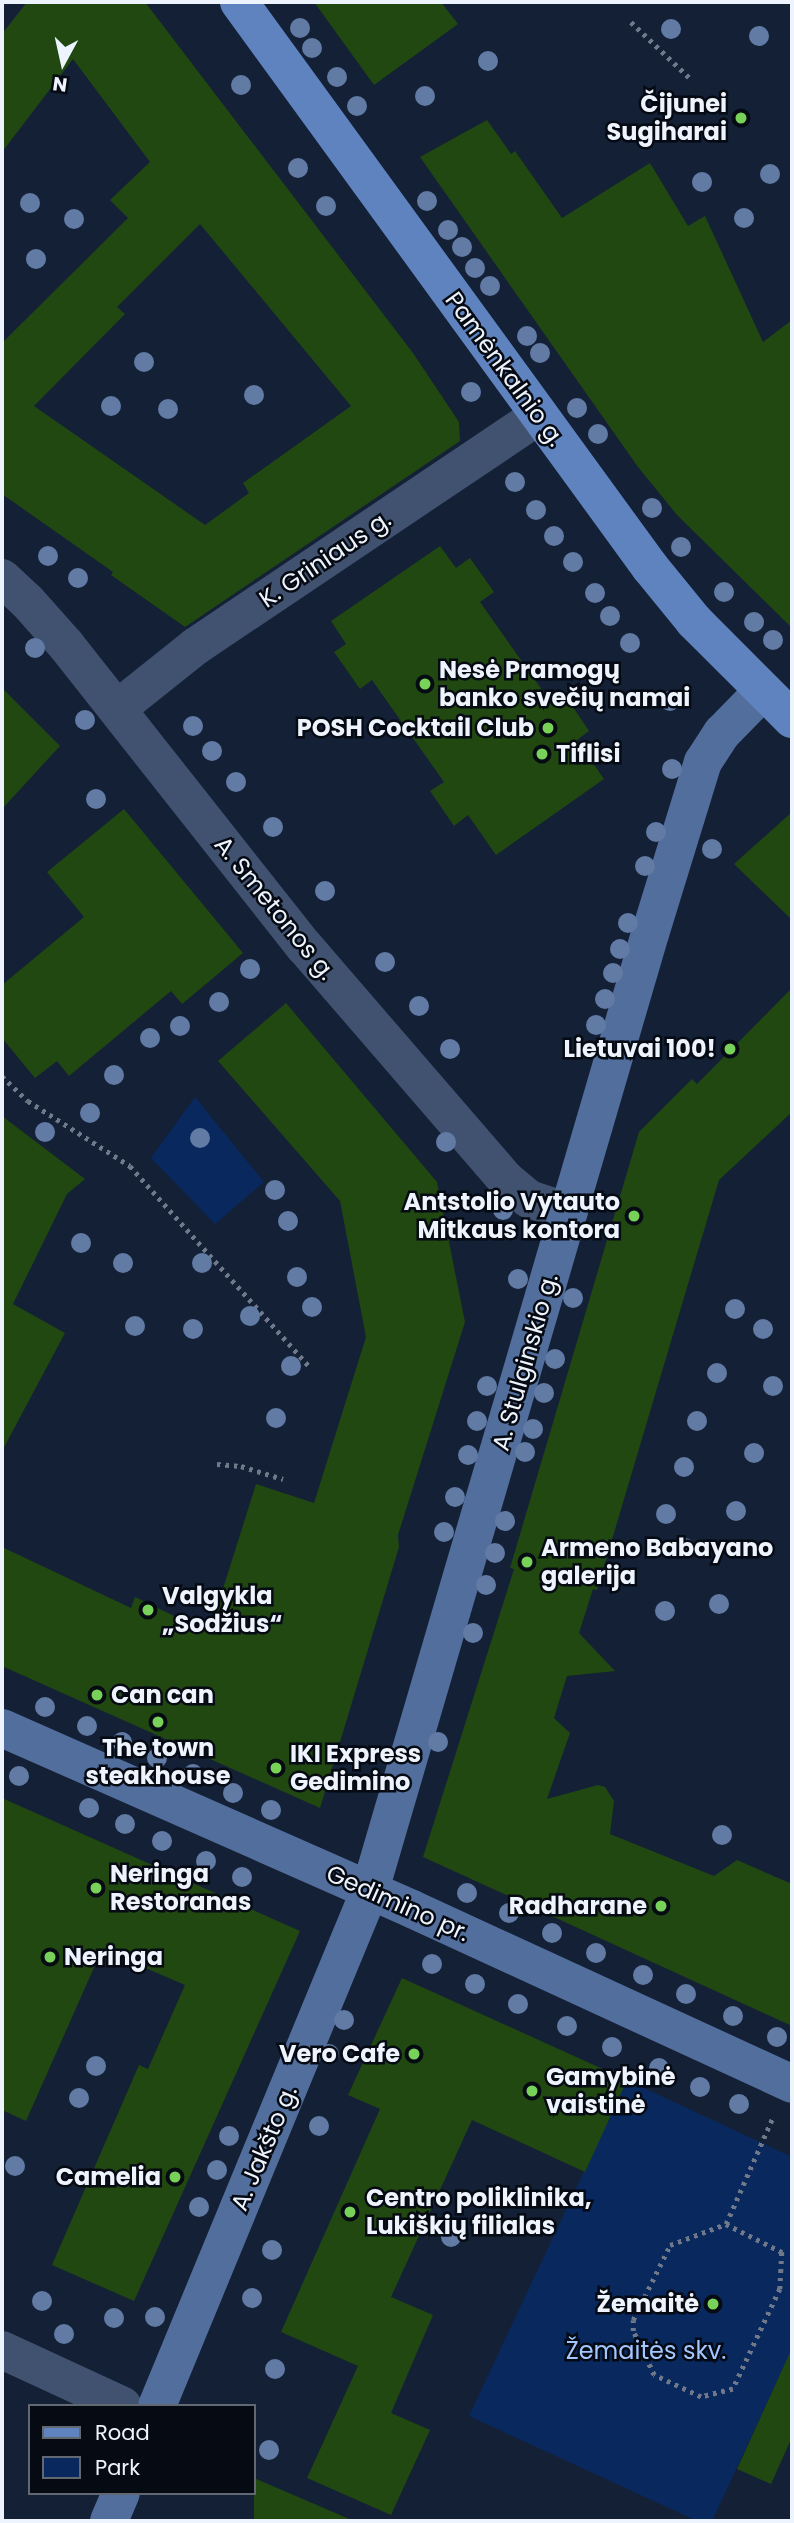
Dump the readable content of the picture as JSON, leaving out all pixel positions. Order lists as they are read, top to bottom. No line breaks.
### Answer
{"streets":{"main road":["Pamėnkalnio g.","A. Stulginskio g.","Gedimino pr.","A. Jakšto g."],"street":["K. Griniaus g.","A. Smetonos g."]},"crossings":[["Pamėnkalnio g.","K. Griniaus g."],["Pamėnkalnio g.","A. Stulginskio g."],["K. Griniaus g.","A. Smetonos g."],["A. Smetonos g.","A. Stulginskio g."],["A. Stulginskio g.","Gedimino pr."],["A. Stulginskio g.","A. Jakšto g."],["Gedimino pr.","A. Jakšto g."]],"parks":["Žemaitės skv."],"places":["Čijunei Sugiharai","Nesė Pramogų banko svečių namai","POSH Cocktail Club","Tiflisi","Lietuvai 100!","Antstolio Vytauto Mitkaus kontora","Armeno Babayano galerija","Valgykla „Sodžius“","Can can","The town steakhouse","IKI Express Gedimino","Neringa Restoranas","Radharane","Neringa","Vero Cafe","Gamybinė vaistinė","Camelia","Centro poliklinika, Lukiškių filialas","Žemaitė"],"legend":["Road","Park"],"north":"bottom"}
